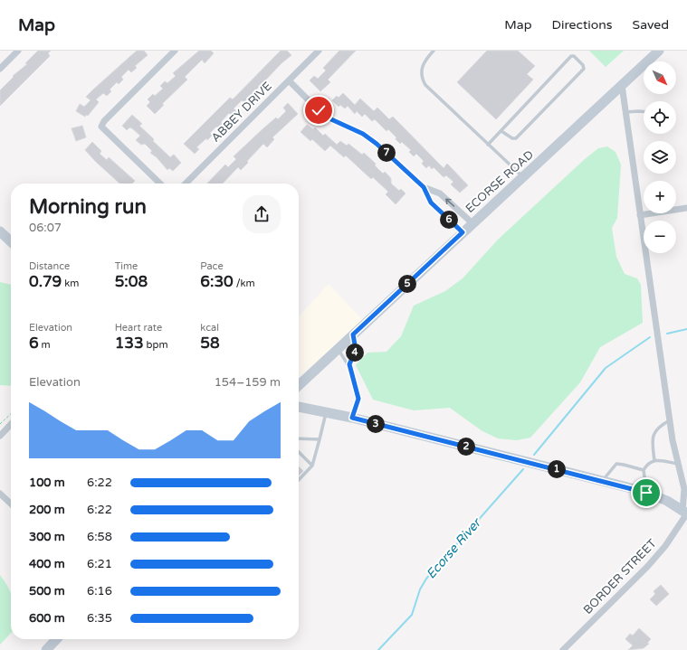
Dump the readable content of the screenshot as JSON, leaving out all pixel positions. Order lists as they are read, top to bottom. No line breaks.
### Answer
{"streets":{"main road":["ECORSE ROAD"],"street":["ABBEY DRIVE","BORDER STREET"]},"water":["Ecorse River"],"north":"bottom right","page":{"header":"Map","nav":["Map","Directions","Saved"],"map_buttons":["+","−"],"pins":["7","6","5","4","3","2","1"],"heading":["Morning run","06:07"],"stats":[["Distance","0.79 km"],["Time","5:08"],["Pace","6:30 /km"],["Elevation","6 m"],["Heart rate","133 bpm"],["kcal","58"]],"chart":["Elevation","154–159 m"],"list":[{"name":"100 m","note":"6:22"},{"name":"200 m","note":"6:22"},{"name":"300 m","note":"6:58"},{"name":"400 m","note":"6:21"},{"name":"500 m","note":"6:16"},{"name":"600 m","note":"6:35"}]}}
